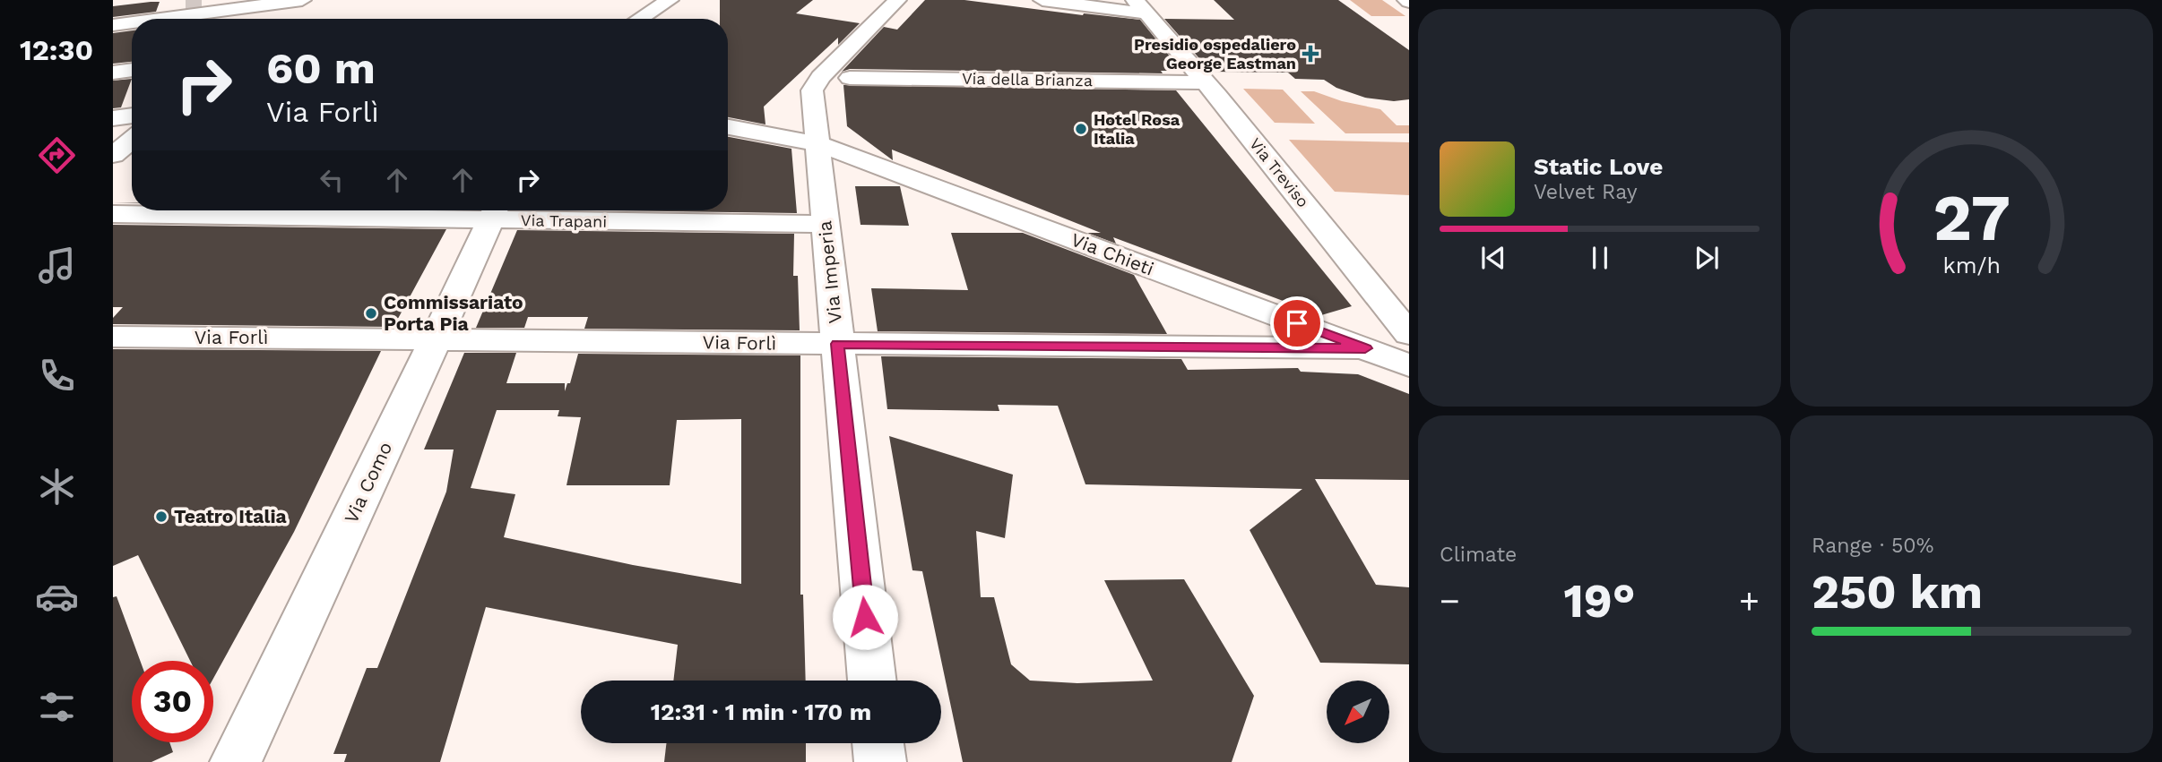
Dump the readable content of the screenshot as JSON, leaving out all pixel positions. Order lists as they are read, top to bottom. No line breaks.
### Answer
{"streets":{"street":["Via della Brianza","Via Treviso","Via Trapani","Via Chieti","Via Imperia","Via Forlì","Via Como"]},"crossings":[["Via della Brianza","Via Treviso"],["Via Trapani","Via Imperia"],["Via Trapani","Via Como"],["Via Chieti","Via Imperia"],["Via Chieti","Via Forlì"],["Via Imperia","Via Forlì"],["Via Forlì","Via Como"]],"places":{"health":["Presidio ospedaliero George Eastman"],"other":["Hotel Rosa Italia","Commissariato Porta Pia","Teatro Italia"]},"north":"bottom left","page":{"tabs":"12:30","turn":["60 m","Via Forlì"],"song":["Static Love","Velvet Ray"],"tile":["Climate",["Range · 50%","250 km"]],"heat":["−","19°","+"],"limit":"30","trip":"12:31 · 1 min · 170 m","gauge":["27","km/h"]}}
